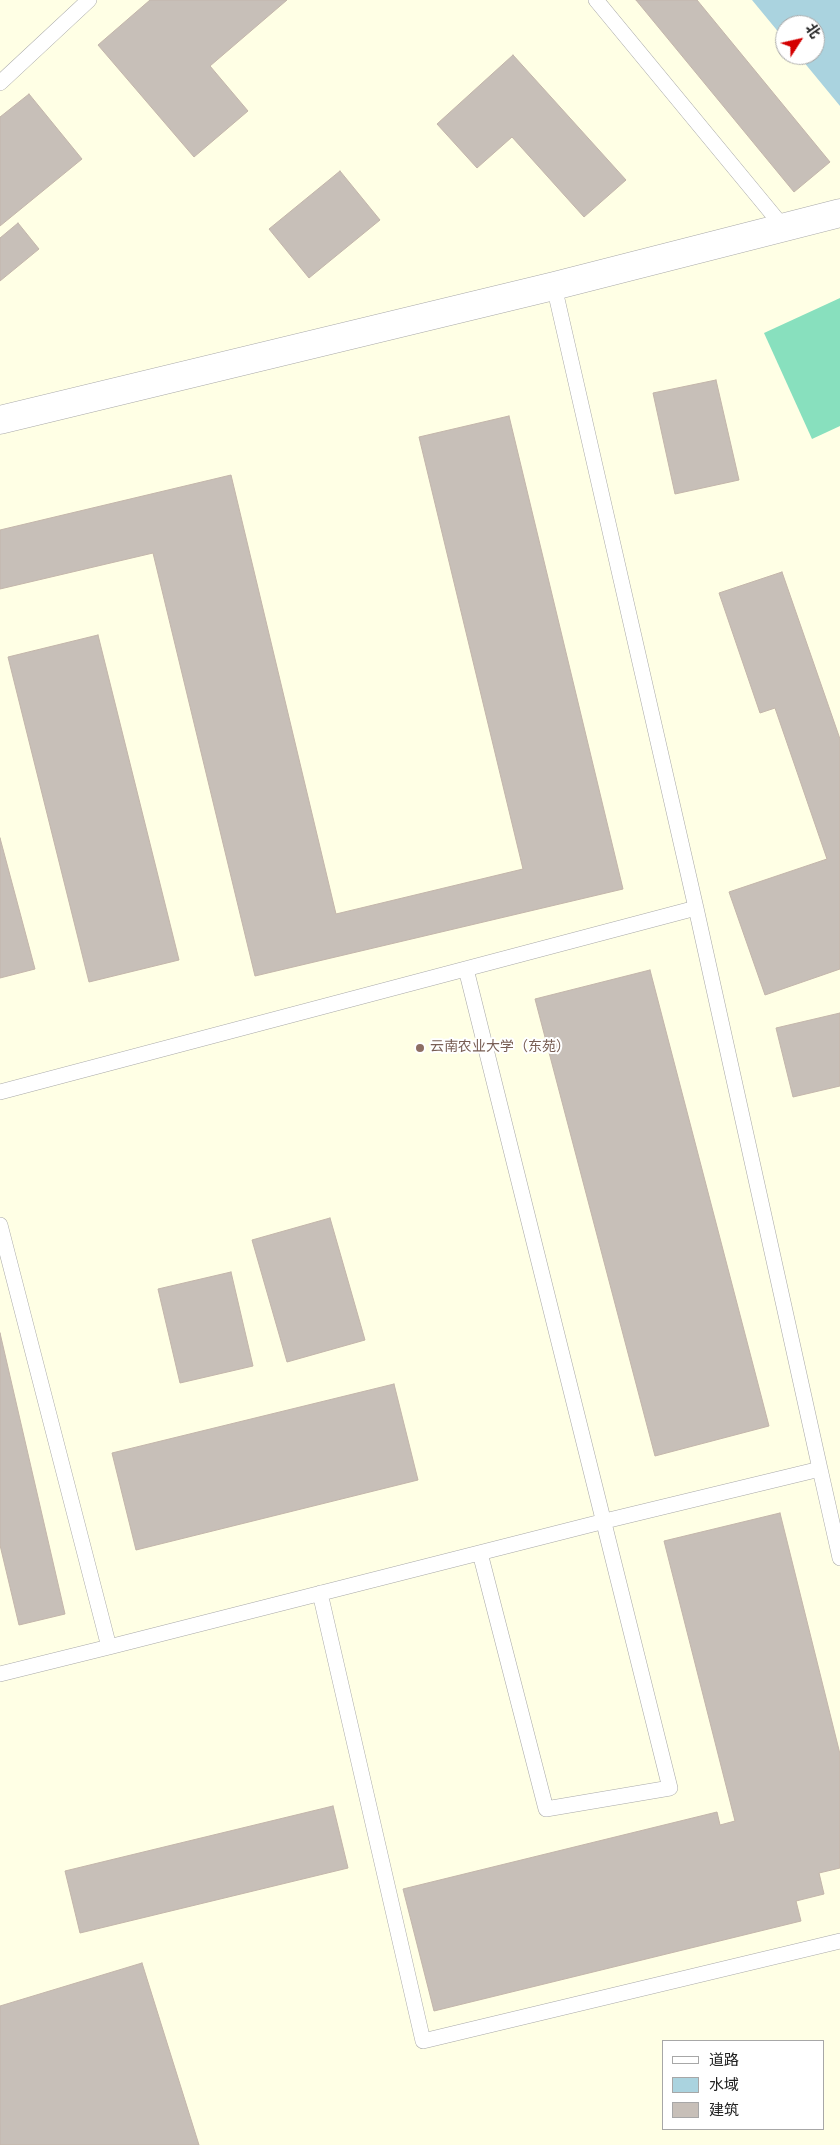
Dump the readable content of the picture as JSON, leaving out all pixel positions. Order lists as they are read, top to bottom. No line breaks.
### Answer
{"places":["云南农业大学（东苑）"],"legend":["道路","水域","建筑"],"north":"top right"}
